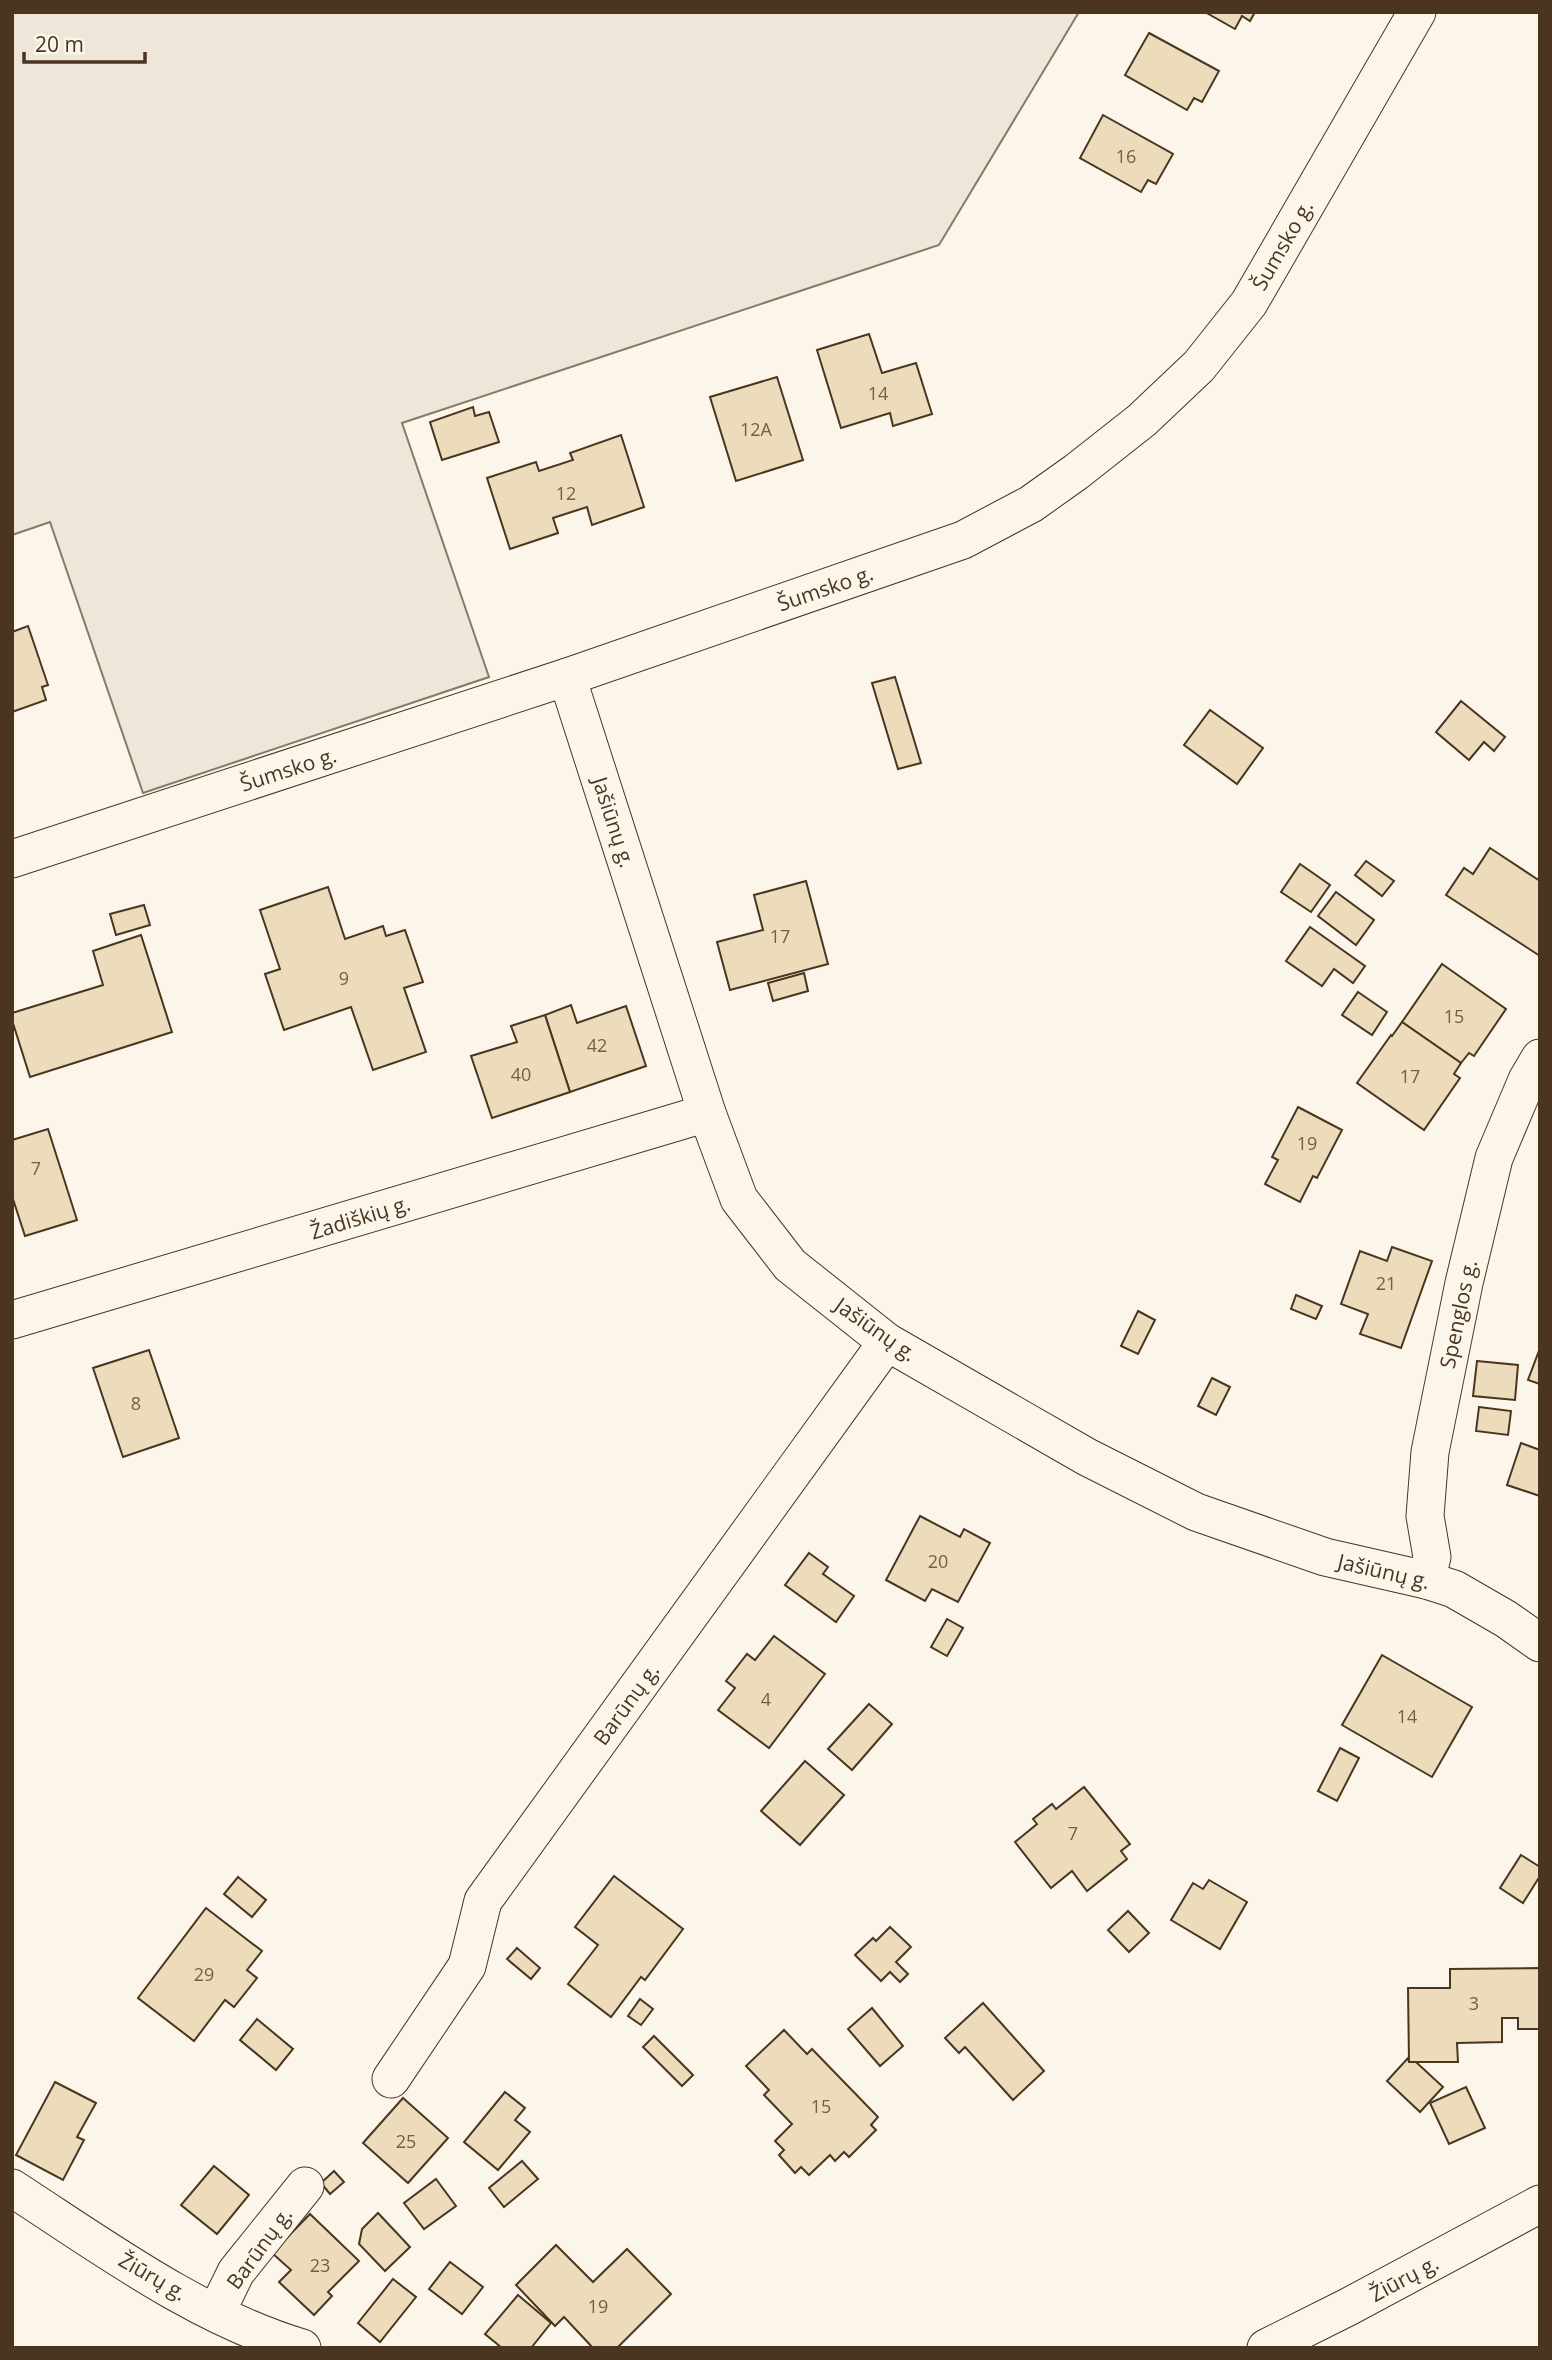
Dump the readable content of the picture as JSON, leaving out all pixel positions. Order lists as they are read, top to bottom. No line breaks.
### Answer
{"streets":{"street":["Šumsko g.","Jašiūnų g.","Žadiškių g.","Spenglos g.","Barūnų g.","Žiūrų g."]},"crossings":[["Šumsko g.","Jašiūnų g."],["Jašiūnų g.","Žadiškių g."],["Jašiūnų g.","Spenglos g."],["Jašiūnų g.","Barūnų g."],["Barūnų g.","Žiūrų g."]],"house_numbers":["16","14","12A","12","17","9","15","42","40","17","19","7","21","8","20","4","14","7","29","3","15","25","23","19"],"scale_bar":"20 m"}
